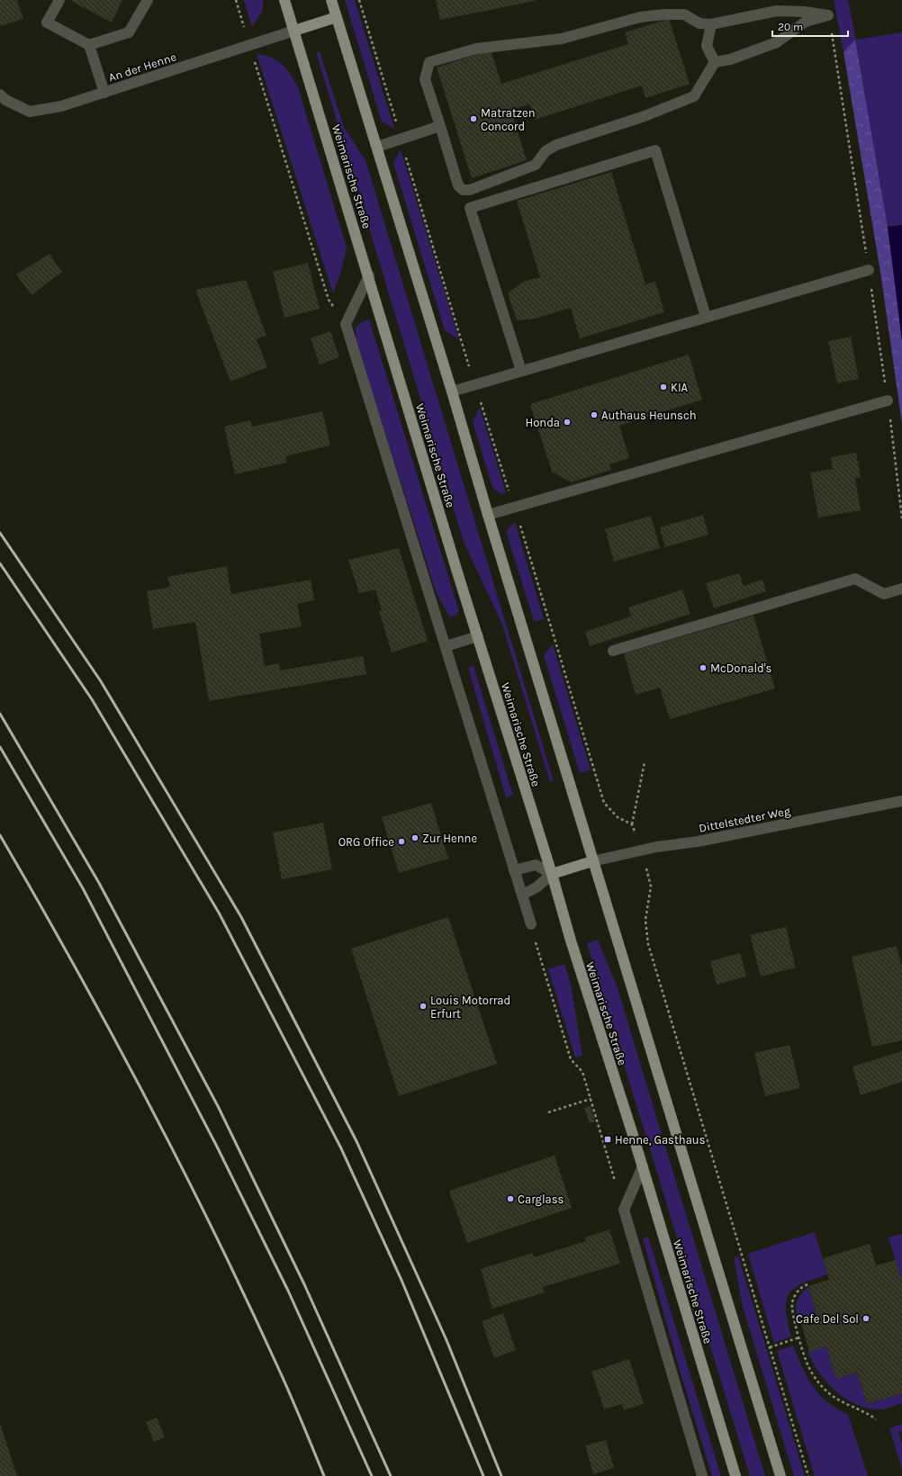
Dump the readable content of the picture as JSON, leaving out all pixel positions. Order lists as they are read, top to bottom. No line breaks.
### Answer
{"streets":{"main road":["Weimarische Straße"],"street":["An der Henne","Dittelstedter Weg"]},"crossings":[["An der Henne","Weimarische Straße"]],"places":{"other":["Matratzen Concord","KIA","Authaus Heunsch","Honda","McDonald's","Zur Henne","ORG Office","Louis Motorrad Erfurt","Carglass","Cafe Del Sol"],"transit":["Henne, Gasthaus"]},"scale_bar":"20 m"}
